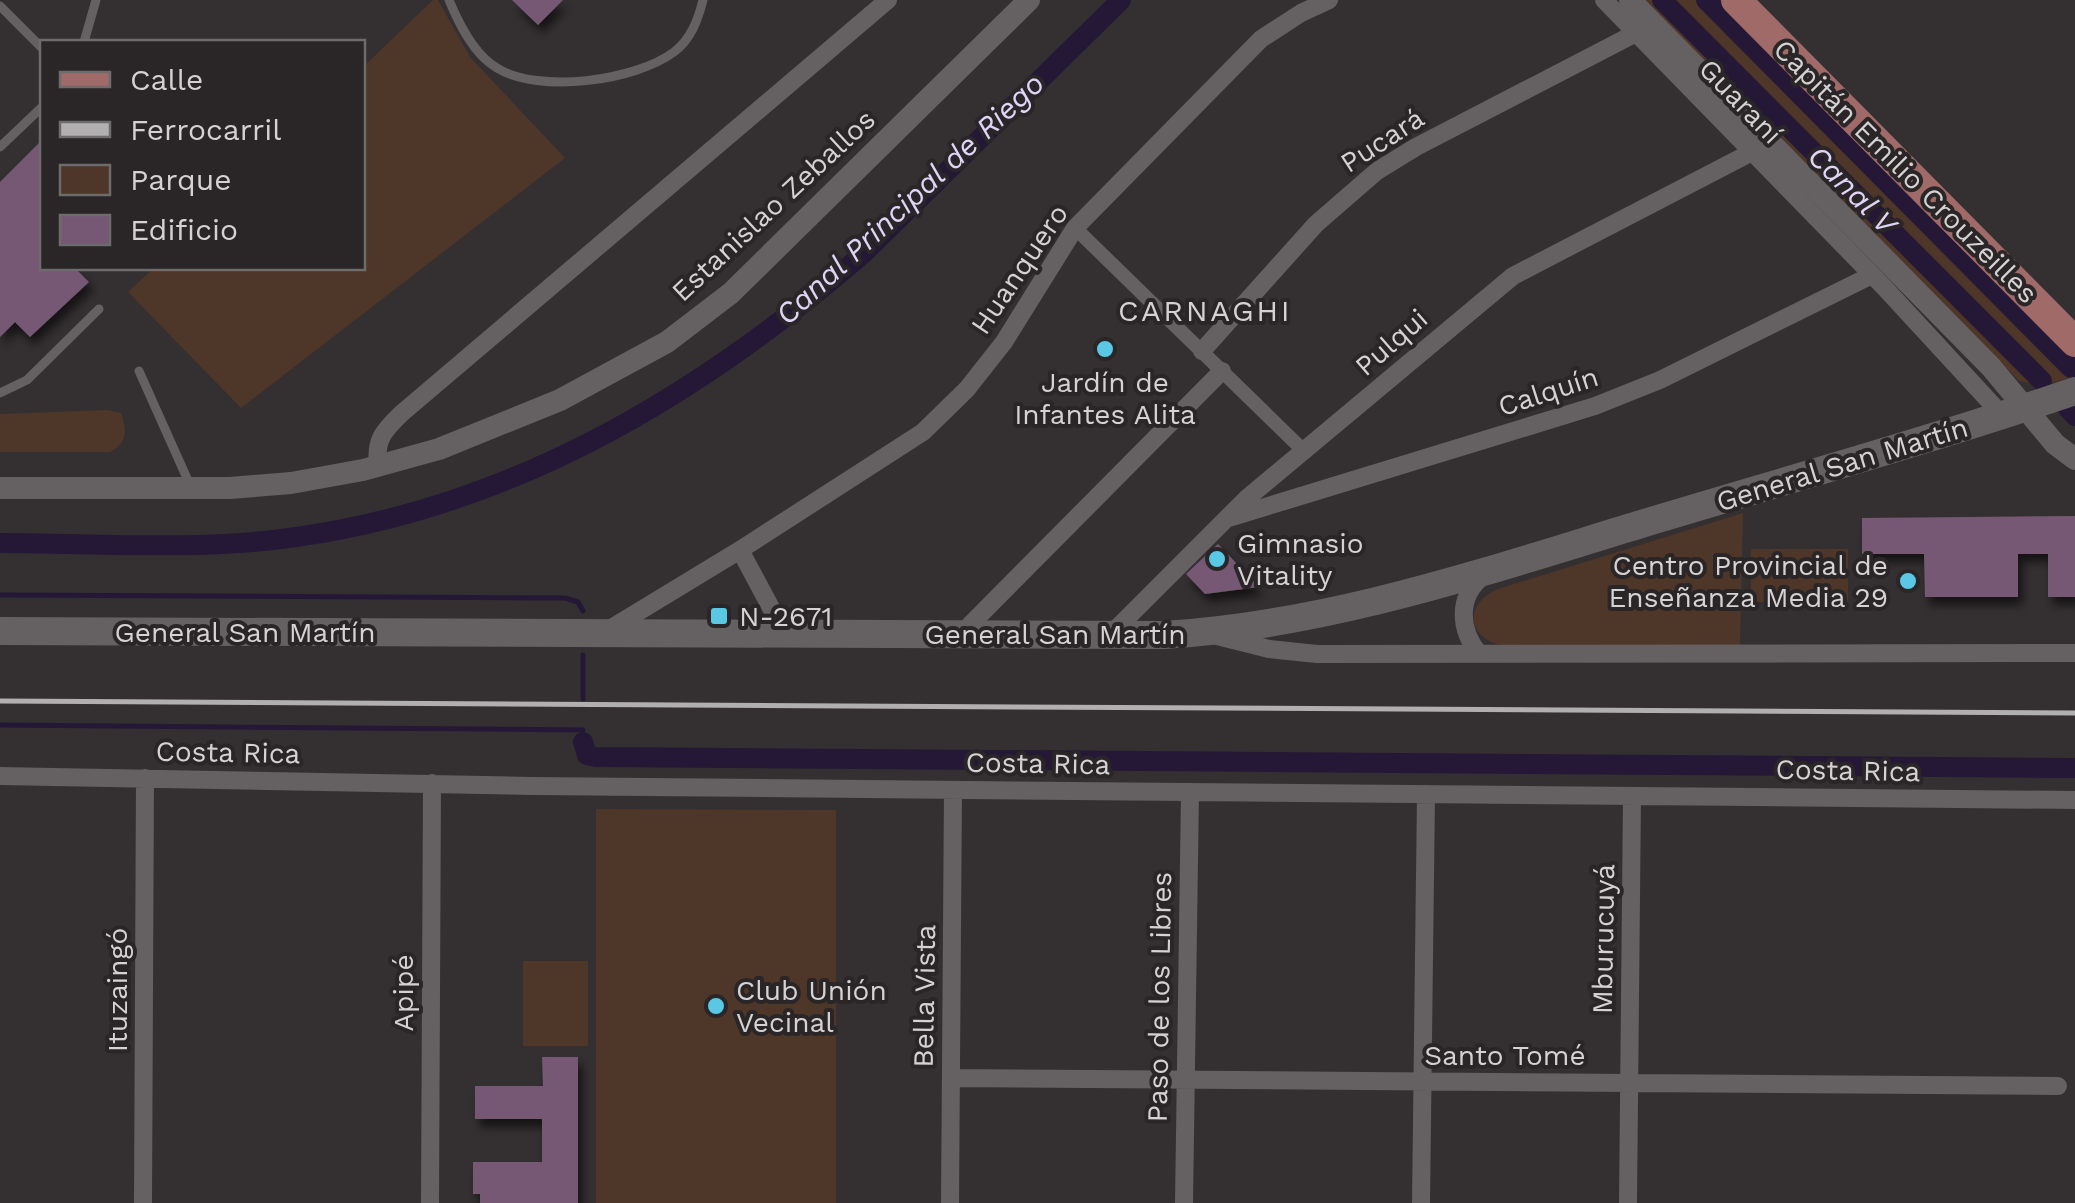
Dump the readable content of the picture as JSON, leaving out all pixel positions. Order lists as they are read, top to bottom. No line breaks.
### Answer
{"streets":{"main road":["Capitán Emilio Crouzeilles","General San Martín"],"street":["Guaraní","Pucará","Estanislao Zeballos","Huanquero","Pulqui","Calquín","Costa Rica","Mburucuyá","Ituzaingó","Apipé","Bella Vista","Paso de los Libres","Santo Tomé"]},"crossings":[["Guaraní","Pucará"],["Guaraní","Pulqui"],["Guaraní","Calquín"],["Guaraní","General San Martín"],["Huanquero","General San Martín"],["Pulqui","Calquín"],["Pulqui","General San Martín"],["Costa Rica","Mburucuyá"],["Costa Rica","Ituzaingó"],["Costa Rica","Apipé"],["Costa Rica","Bella Vista"],["Costa Rica","Paso de los Libres"],["Mburucuyá","Santo Tomé"],["Bella Vista","Santo Tomé"],["Paso de los Libres","Santo Tomé"]],"districts":["CARNAGHI"],"water":["Canal V","Canal Principal de Riego"],"places":{"other":["Jardín de Infantes Alita","Gimnasio Vitality","Centro Provincial de Enseñanza Media 29","Club Unión Vecinal"],"transit":["N-2671"]},"legend":["Calle","Ferrocarril","Parque","Edificio"]}
